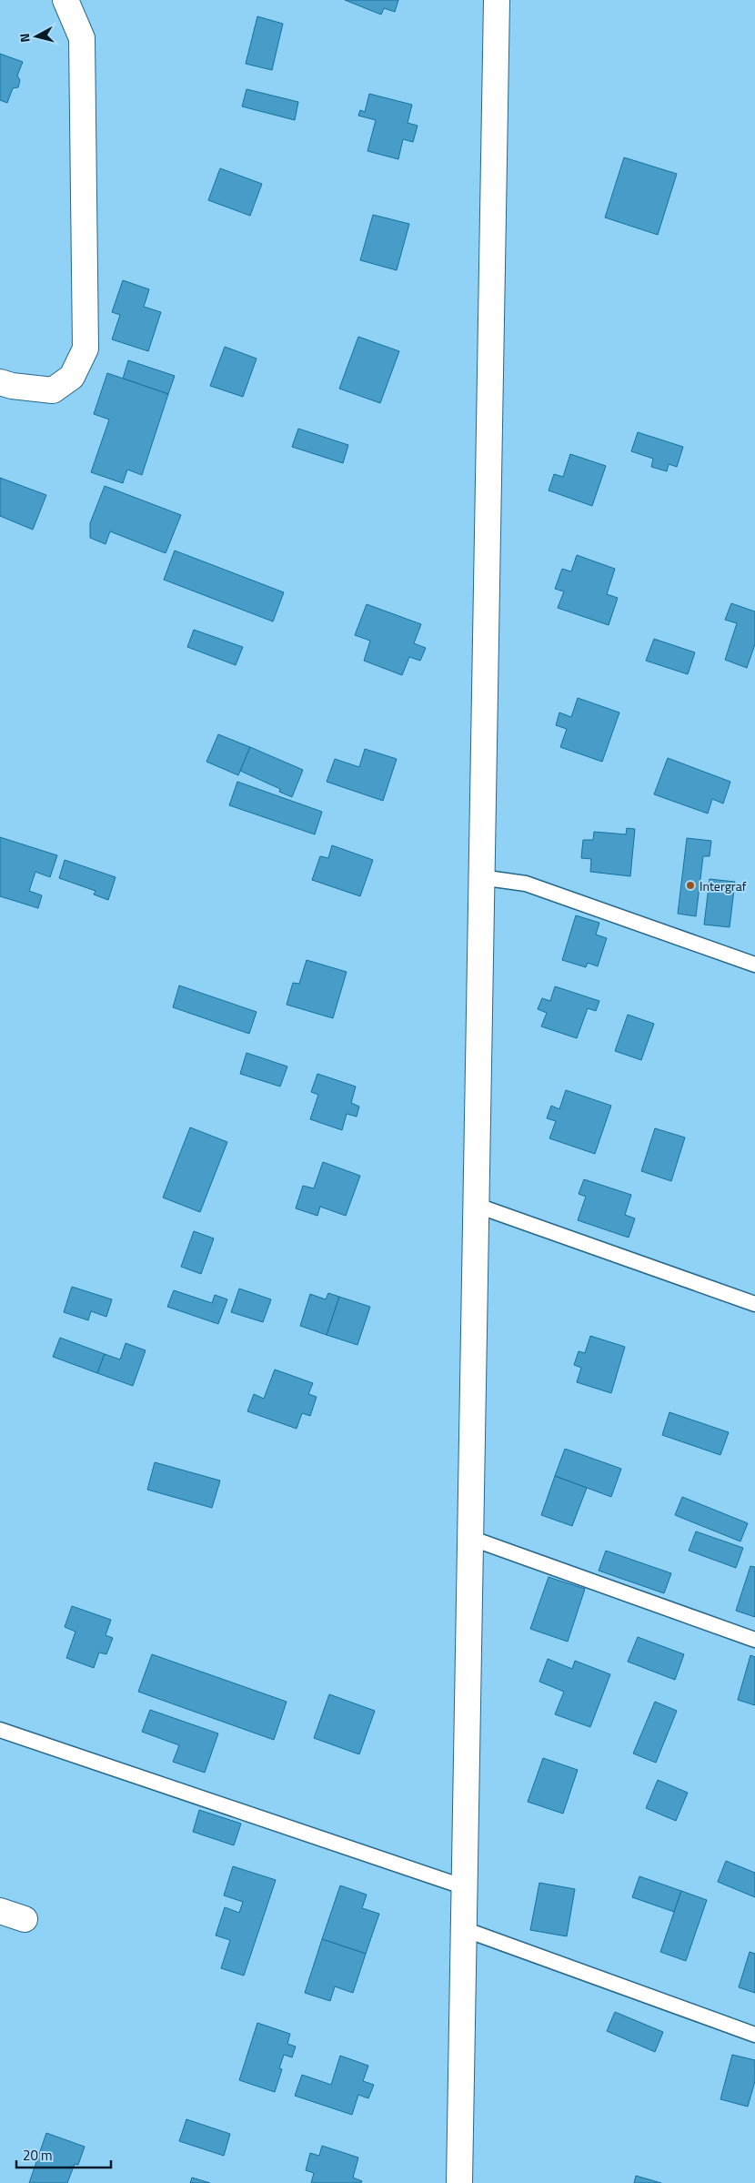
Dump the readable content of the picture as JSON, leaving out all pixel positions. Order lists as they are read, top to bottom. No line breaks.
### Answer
{"places":["Intergraf"],"scale_bar":"20 m","north":"left"}
